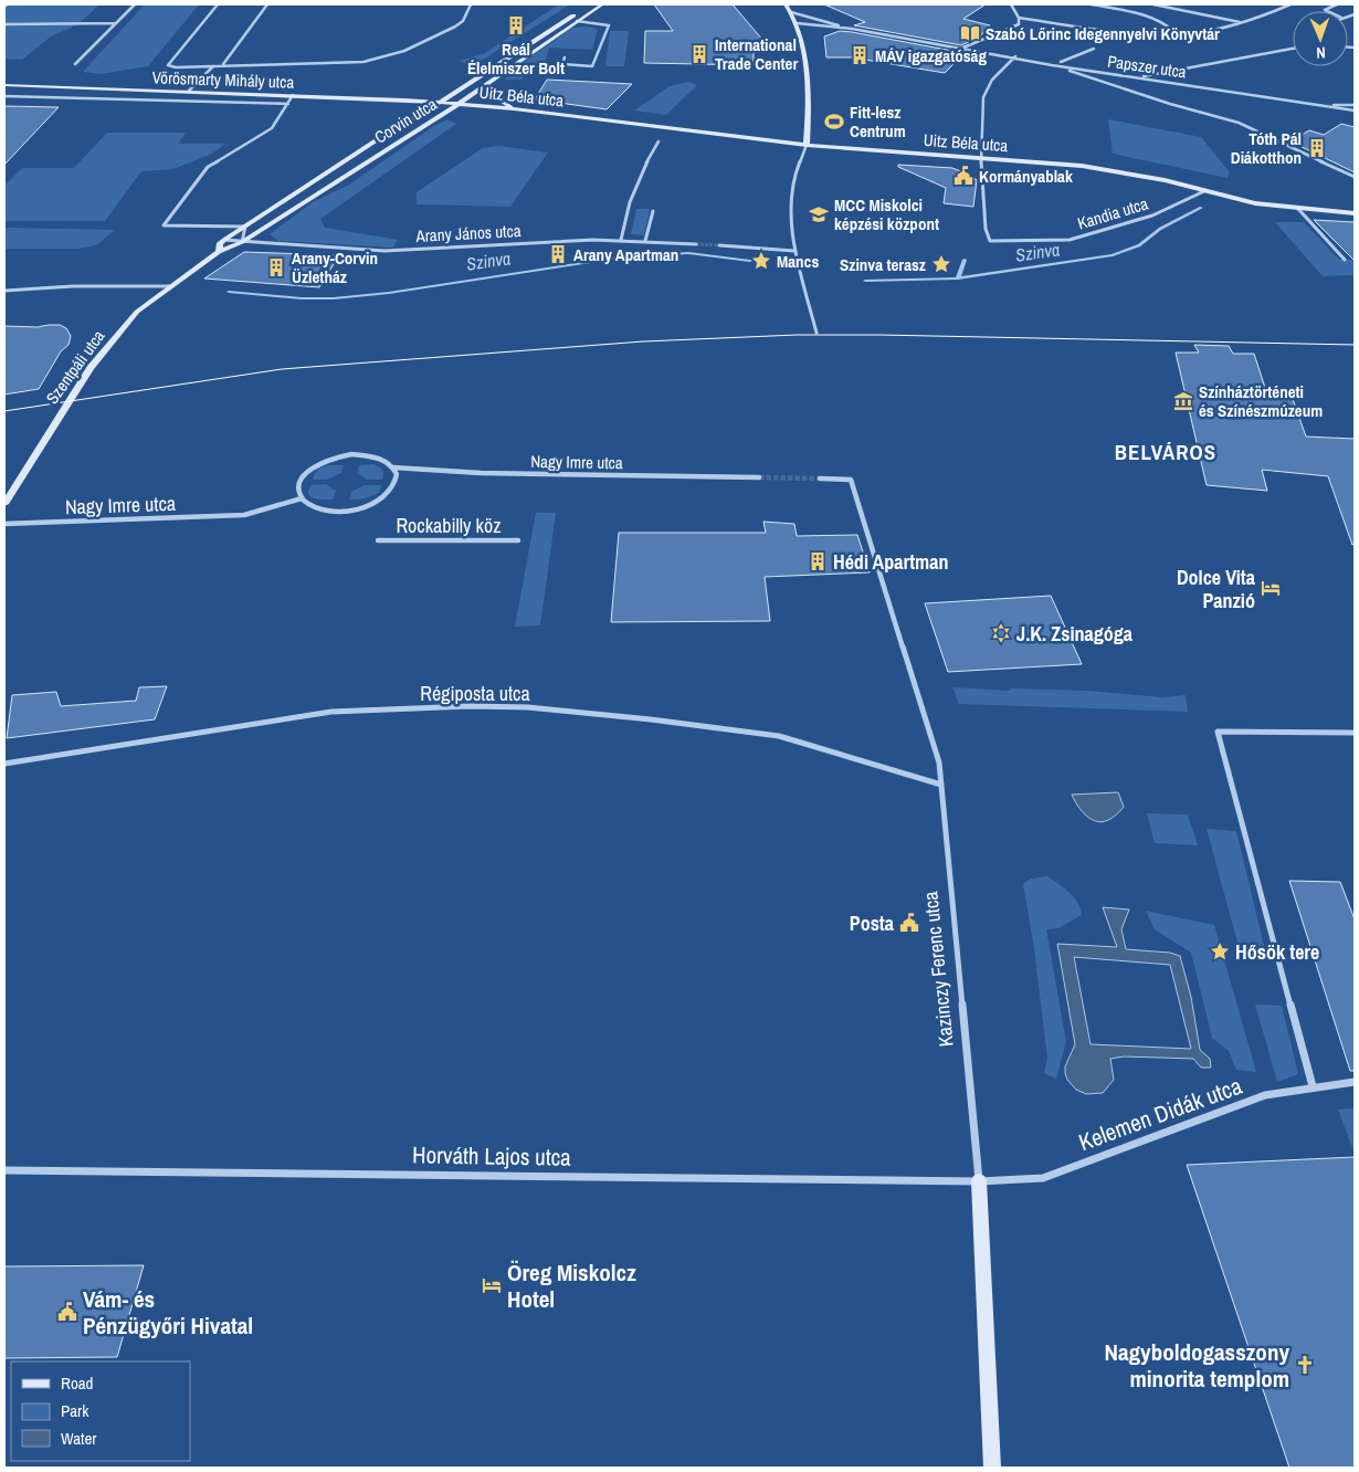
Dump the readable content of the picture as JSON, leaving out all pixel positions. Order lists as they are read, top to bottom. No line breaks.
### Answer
{"streets":{"street":["Papszer utca","Vörösmarty Mihály utca","Uitz Béla utca","Corvin utca","Kandia utca","Arany János utca","Szentpáli utca","Nagy Imre utca","Rockabilly köz","Régiposta utca","Kazinczy Ferenc utca","Kelemen Didák utca","Horváth Lajos utca"]},"crossings":[["Vörösmarty Mihály utca","Uitz Béla utca"],["Vörösmarty Mihály utca","Corvin utca"],["Uitz Béla utca","Corvin utca"],["Uitz Béla utca","Kandia utca"],["Corvin utca","Arany János utca"],["Corvin utca","Szentpáli utca"],["Régiposta utca","Kazinczy Ferenc utca"],["Kazinczy Ferenc utca","Kelemen Didák utca"],["Kazinczy Ferenc utca","Horváth Lajos utca"],["Kelemen Didák utca","Horváth Lajos utca"]],"districts":["BELVÁROS"],"water":["Szinva"],"places":{"building":["Reál Élelmiszer Bolt","International Trade Center","MÁV igazgatóság","Tóth Pál Diákotthon","Arany Apartman","Arany-Corvin Üzletház","Hédi Apartman"],"library":["Szabó Lőrinc Idegennyelvi Könyvtár"],"sports":["Fitt-lesz Centrum"],"public building":["Kormányablak","Posta","Vám- és Pénzügyőri Hivatal"],"school or university":["MCC Miskolci képzési központ"],"place":["Mancs","Szinva terasz","Hősök tere"],"museum":["Színháztörténeti és Színészmúzeum"],"hotel":["Dolce Vita Panzió","Öreg Miskolcz Hotel"],"synagogue":["J.K. Zsinagóga"],"church":["Nagyboldogasszony minorita templom"]},"legend":["Road","Park","Water"],"north":"bottom"}
